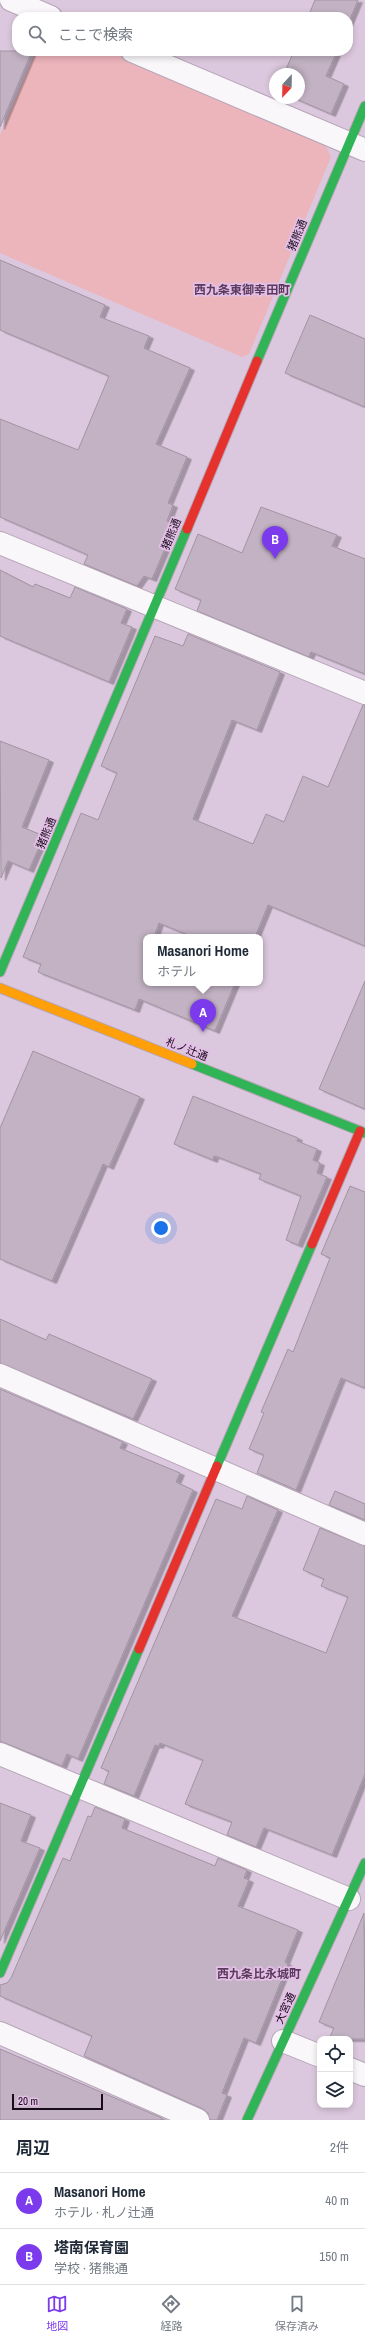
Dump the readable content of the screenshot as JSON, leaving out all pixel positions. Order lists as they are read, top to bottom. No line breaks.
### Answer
{"streets":{"street":["猪熊通","札ノ辻通","大宮通"]},"districts":["西九条東御幸田町","西九条比永城町"],"scale_bar":"20 m","north":"bottom","page":{"search":"ここで検索","pins":["B","A"],"popup":["Masanori Home","ホテル"],"scale":"20 m","heading":["周辺","2件"],"list":[{"mark":"A","name":"Masanori Home","note":"ホテル · 札ノ辻通","value":"40 m"},{"mark":"B","name":"塔南保育園","note":"学校 · 猪熊通","value":"150 m"}],"nav":["地図","経路","保存済み"]}}
